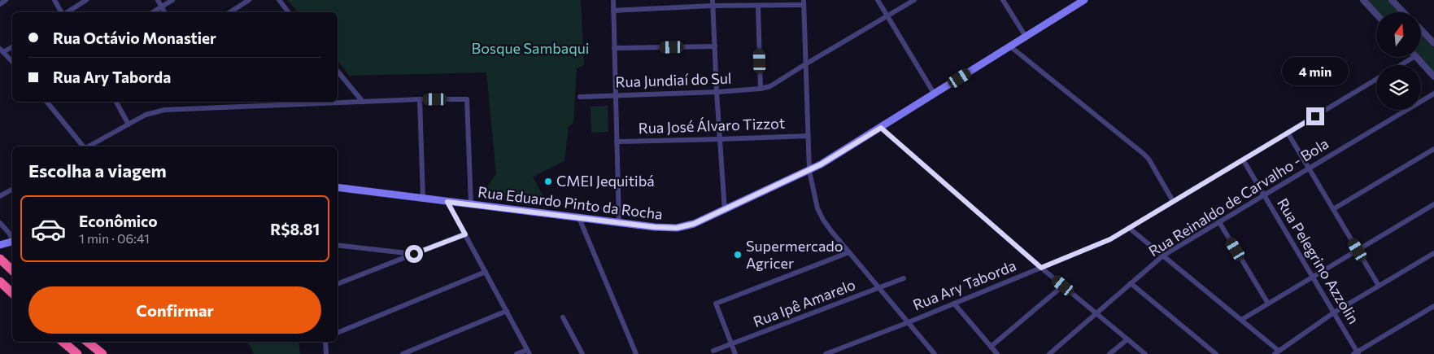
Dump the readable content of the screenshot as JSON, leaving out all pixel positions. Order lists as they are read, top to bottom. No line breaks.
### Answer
{"streets":{"main road":["Rua Eduardo Pinto da Rocha"],"street":["Rua Jundiaí do Sul","Rua José Álvaro Tizzot","Rua Reinaldo de Carvalho - Bola","Rua Pelegrino Azzolin","Rua Ary Taborda","Rua Ipê Amarelo"]},"crossings":[["Rua Reinaldo de Carvalho - Bola","Rua Pelegrino Azzolin"],["Rua Pelegrino Azzolin","Rua Ary Taborda"]],"parks":["Bosque Sambaqui"],"places":["CMEI Jequitibá","Supermercado Agricer"],"north":"top","page":{"banner":["Rua Octávio Monastier","Rua Ary Taborda"],"bubble":"4 min","heading":"Escolha a viagem","list":[{"name":"Econômico","note":"1 min · 06:41","value":"R$8.81"}],"buttons":"Confirmar"}}
